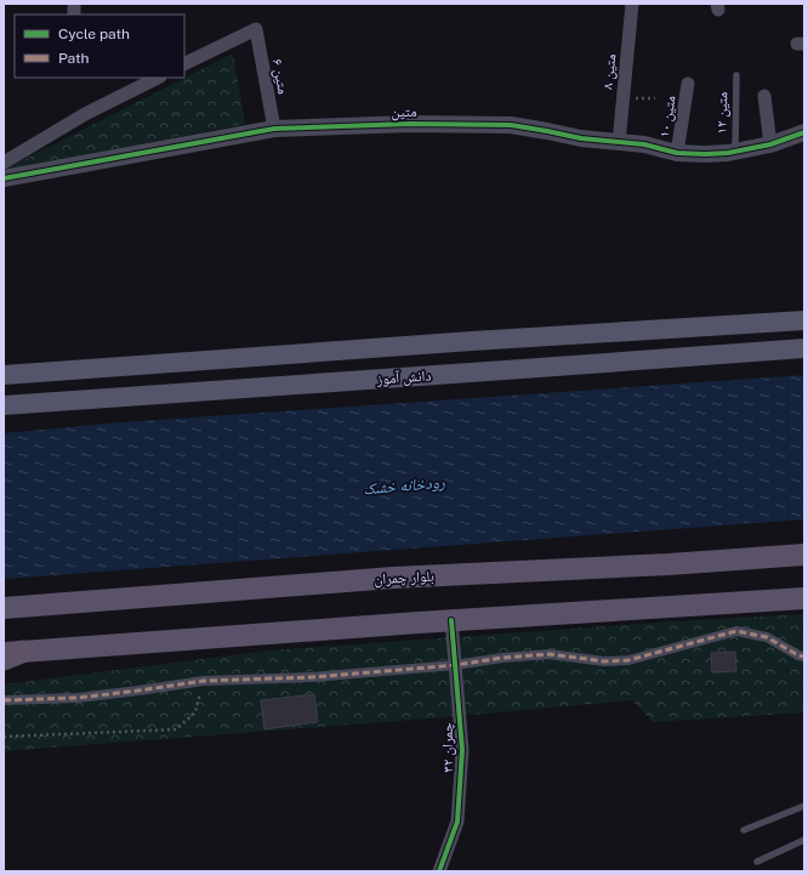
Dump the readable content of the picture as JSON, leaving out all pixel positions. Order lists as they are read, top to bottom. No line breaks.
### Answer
{"streets":{"main road":["دانش آموز","بلوار چمران"],"street":["۸ متین","۶ متین","متین","۱۰ متین","۳۲ چمران"],"lane":["۱۲ متین"]},"crossings":[["۸ متین","متین"],["۶ متین","متین"],["متین","۱۲ متین"],["متین","۱۰ متین"]],"water":["رودخانه خشک"],"legend":["Cycle path","Path"]}
